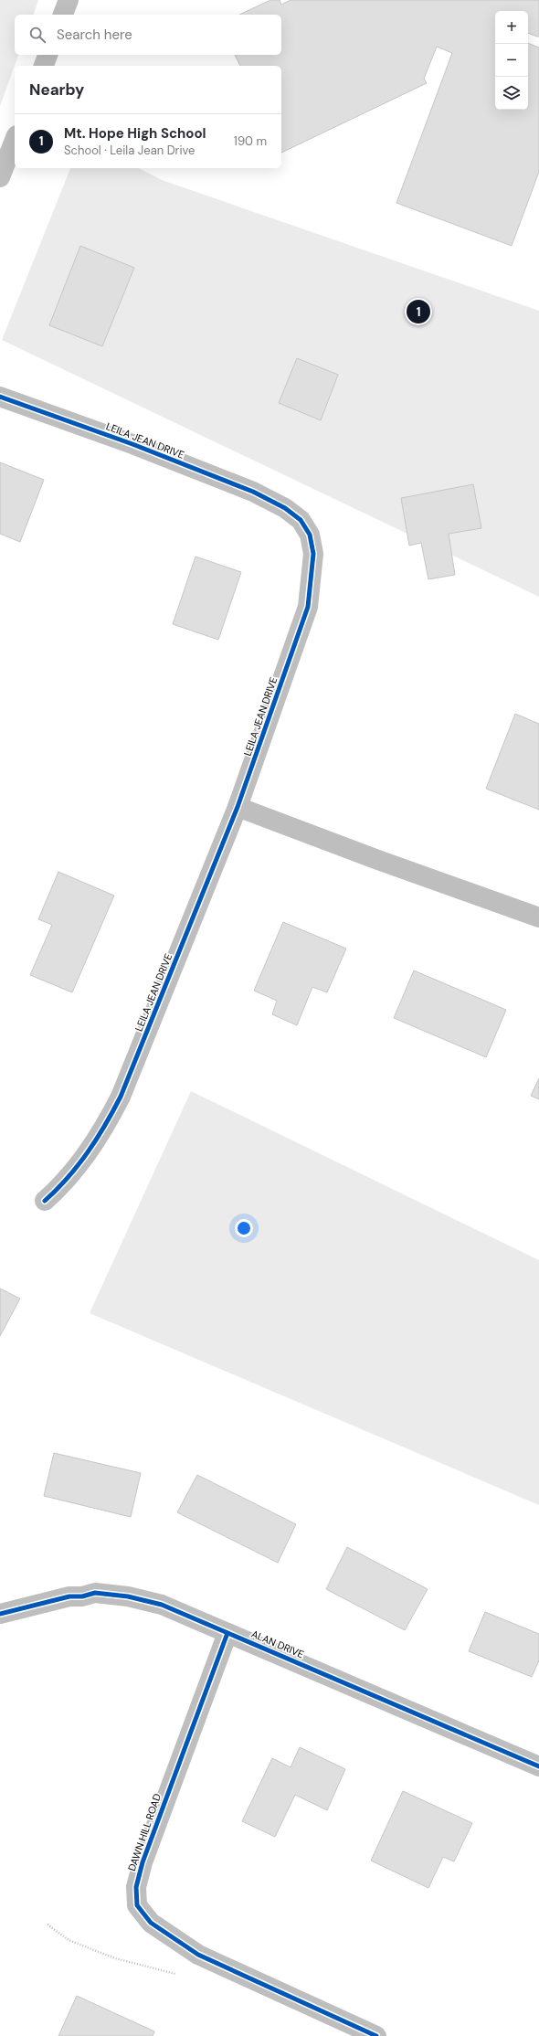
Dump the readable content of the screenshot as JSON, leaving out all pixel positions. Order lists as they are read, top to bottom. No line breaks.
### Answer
{"streets":{"street":["LEILA JEAN DRIVE","ALAN DRIVE","DAWN HILL ROAD"]},"crossings":[["ALAN DRIVE","DAWN HILL ROAD"]],"page":{"map_buttons":["+","−"],"search":"Search here","heading":"Nearby","list":[{"mark":"1","name":"Mt. Hope High School","note":"School · Leila Jean Drive","value":"190 m"}],"pins":"1"}}
